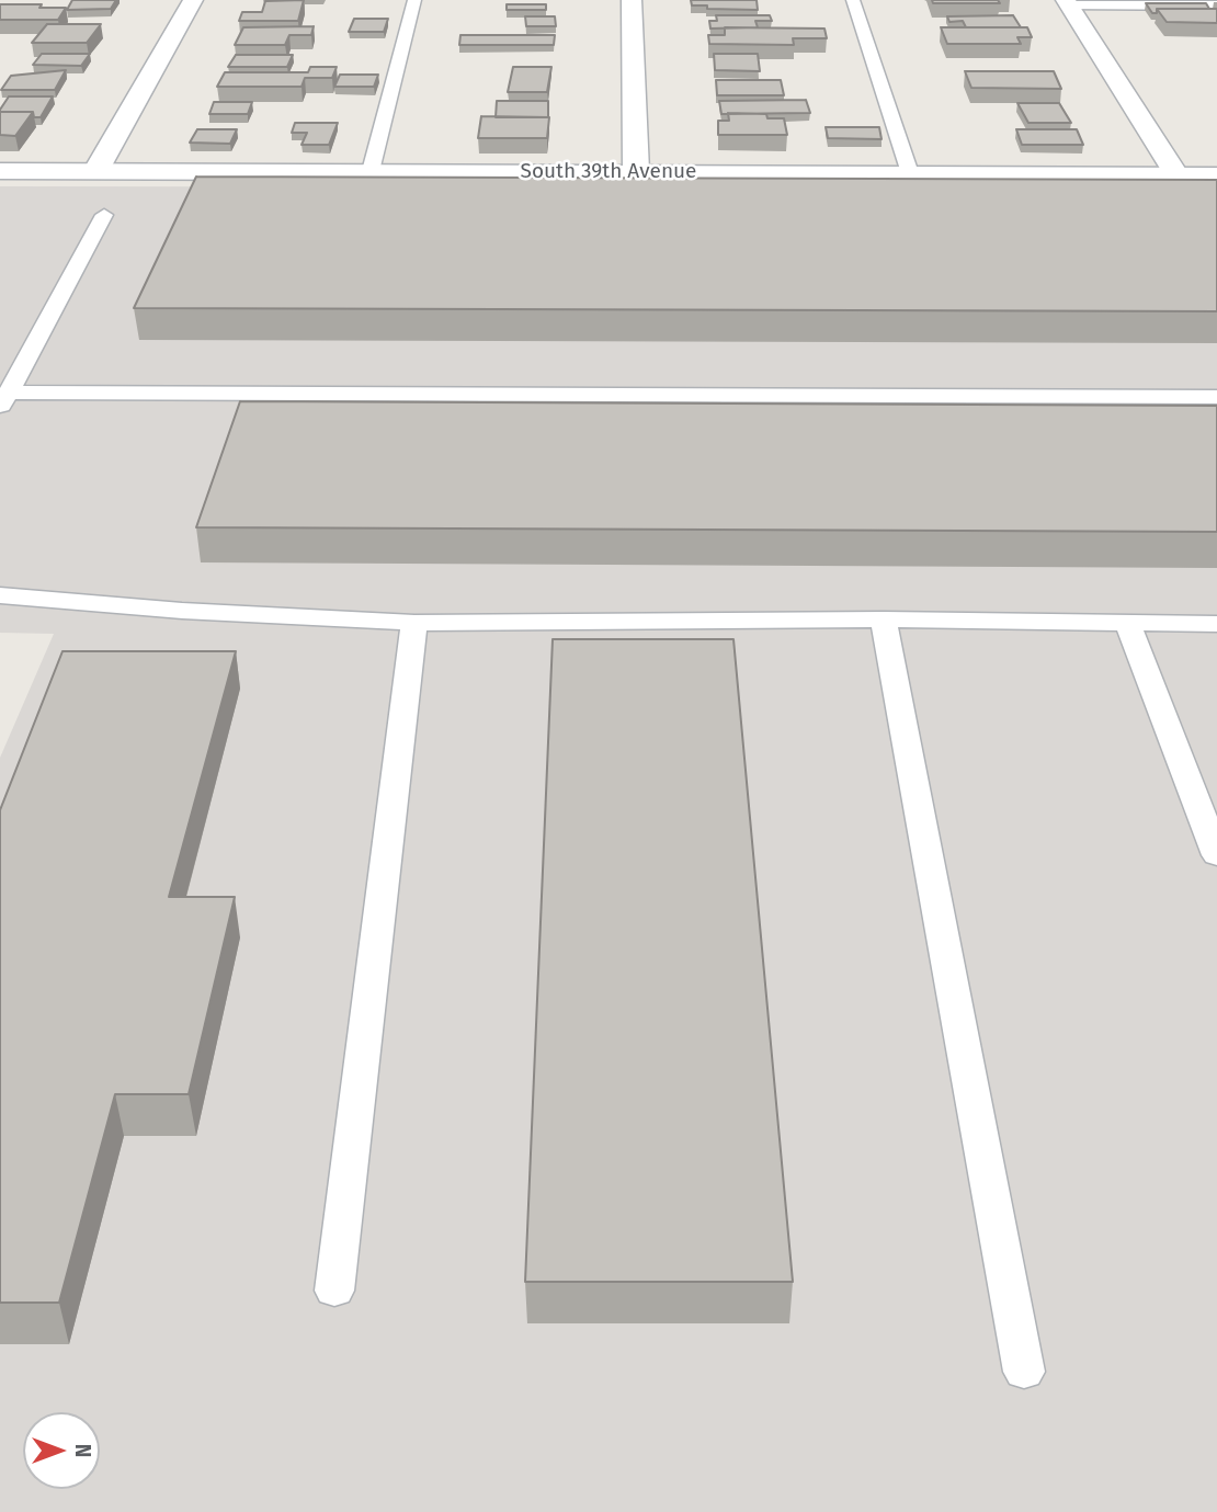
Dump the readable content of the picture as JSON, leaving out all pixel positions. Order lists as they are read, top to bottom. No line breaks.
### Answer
{"streets":{"street":["South 39th Avenue"]},"north":"right"}
